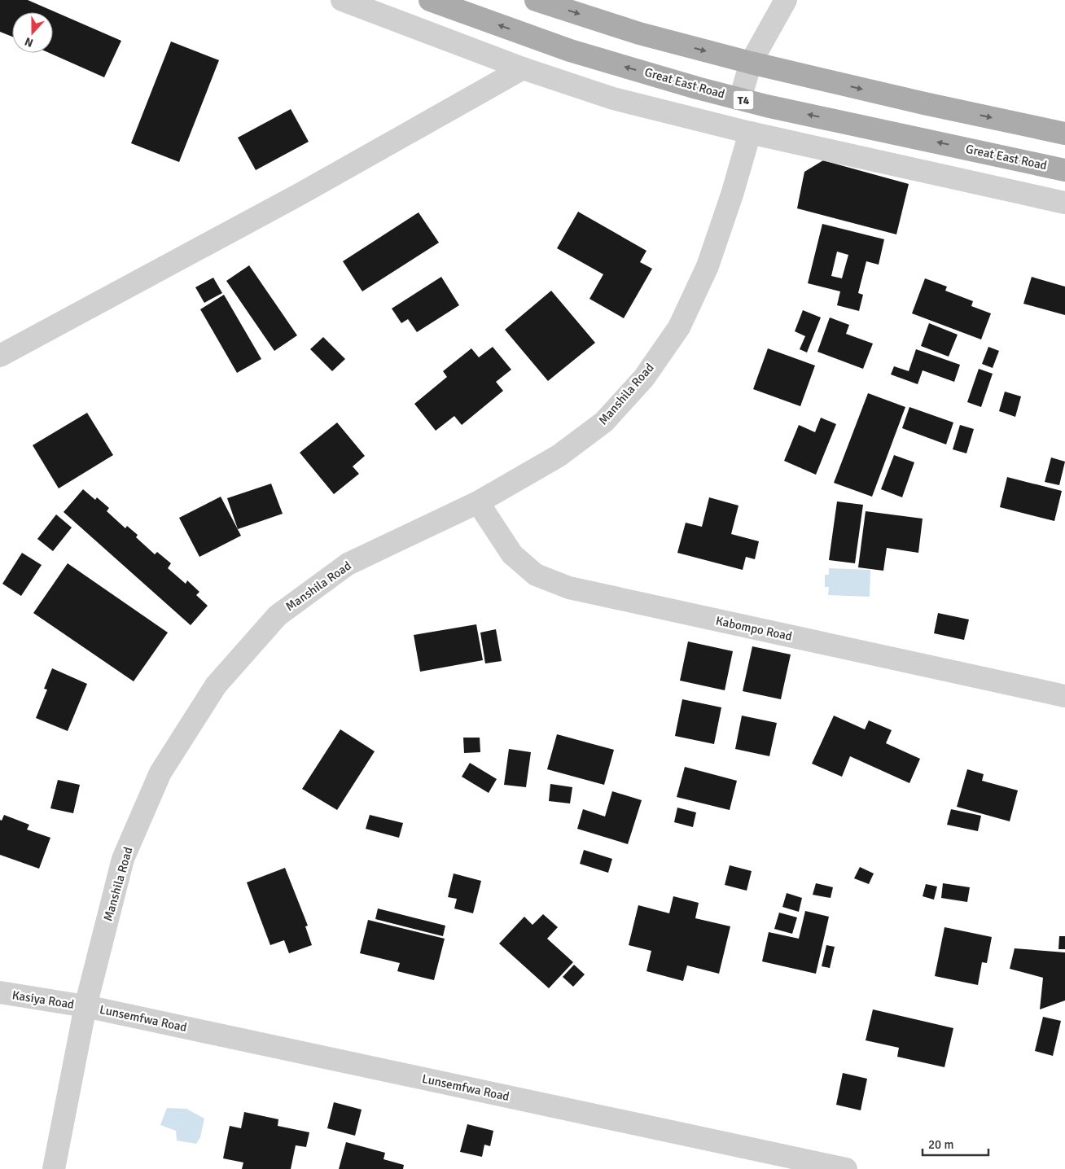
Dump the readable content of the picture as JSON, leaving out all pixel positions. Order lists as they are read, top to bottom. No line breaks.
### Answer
{"streets":{"main road":["Great East Road","T4"],"street":["Manshila Road","Kabompo Road","Kasiya Road","Lunsemfwa Road"]},"crossings":[["Manshila Road","Kabompo Road"],["Manshila Road","Kasiya Road"],["Manshila Road","Lunsemfwa Road"],["Kasiya Road","Lunsemfwa Road"]],"scale_bar":"20 m","north":"bottom"}
